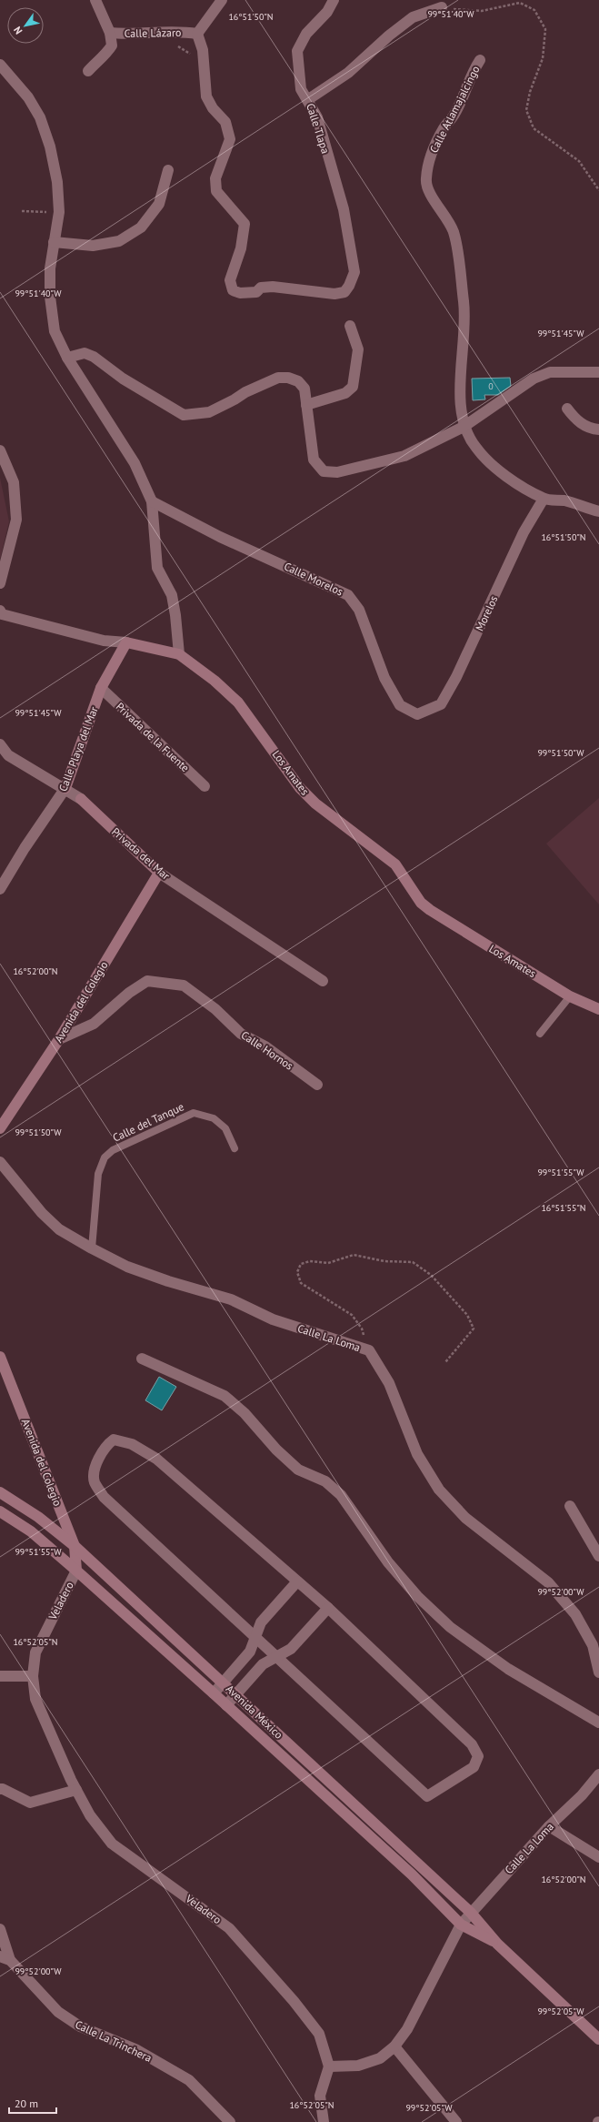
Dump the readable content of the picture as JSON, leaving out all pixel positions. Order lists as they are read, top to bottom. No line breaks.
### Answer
{"streets":{"main road":["Calle Playa del Mar","Los Amates","Privada del Mar","Avenida del Colegio","Avenida México"],"street":["Calle Lázaro","Calle Atlamajalcingo","Calle Tlapa","Calle Morelos","Morelos","Privada de la Fuente","Calle Hornos","Calle La Loma","Veladero","Calle La Trinchera"],"lane":["Calle del Tanque"]},"crossings":[["Calle Lázaro","Calle Tlapa"],["Calle Morelos","Morelos"],["Privada de la Fuente","Calle Playa del Mar"],["Calle Playa del Mar","Los Amates"],["Calle Playa del Mar","Privada del Mar"],["Privada del Mar","Avenida del Colegio"],["Avenida del Colegio","Calle Hornos"],["Avenida del Colegio","Veladero"],["Avenida del Colegio","Avenida México"],["Calle del Tanque","Calle La Loma"],["Calle La Loma","Avenida México"],["Veladero","Avenida México"]],"house_numbers":["0"],"scale_bar":"20 m","north":"bottom left","coordinates":["99°51'40\"W","16°51'50\"N","99°51'45\"W","99°51'50\"W","16°52'00\"N","99°51'55\"W","16°51'55\"N","99°52'00\"W","16°52'05\"N","99°52'05\"W"]}
